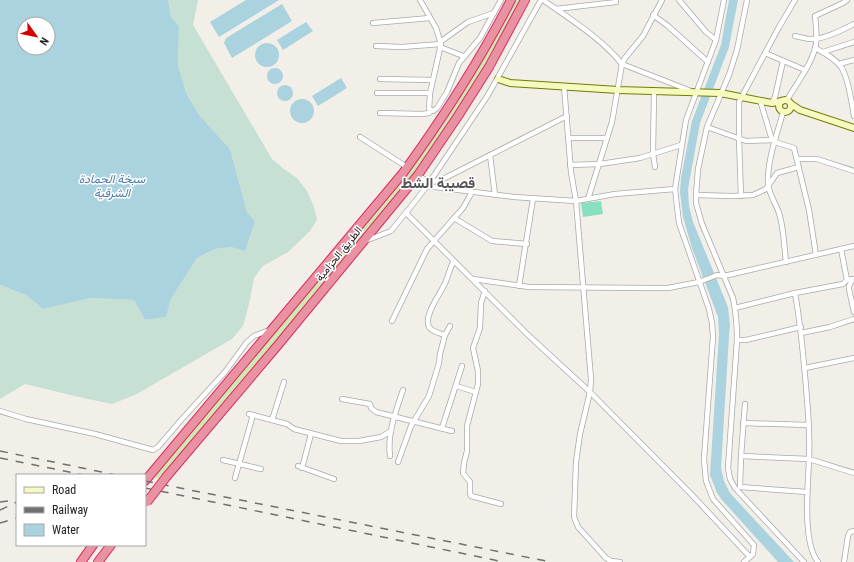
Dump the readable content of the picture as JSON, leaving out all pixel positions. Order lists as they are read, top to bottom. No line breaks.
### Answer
{"streets":{"highway":["الطريق الحزامية"]},"districts":["قصيبة الشط"],"water":["سبخة الحمادة الشرقية"],"legend":["Road","Railway","Water"],"north":"bottom right"}
